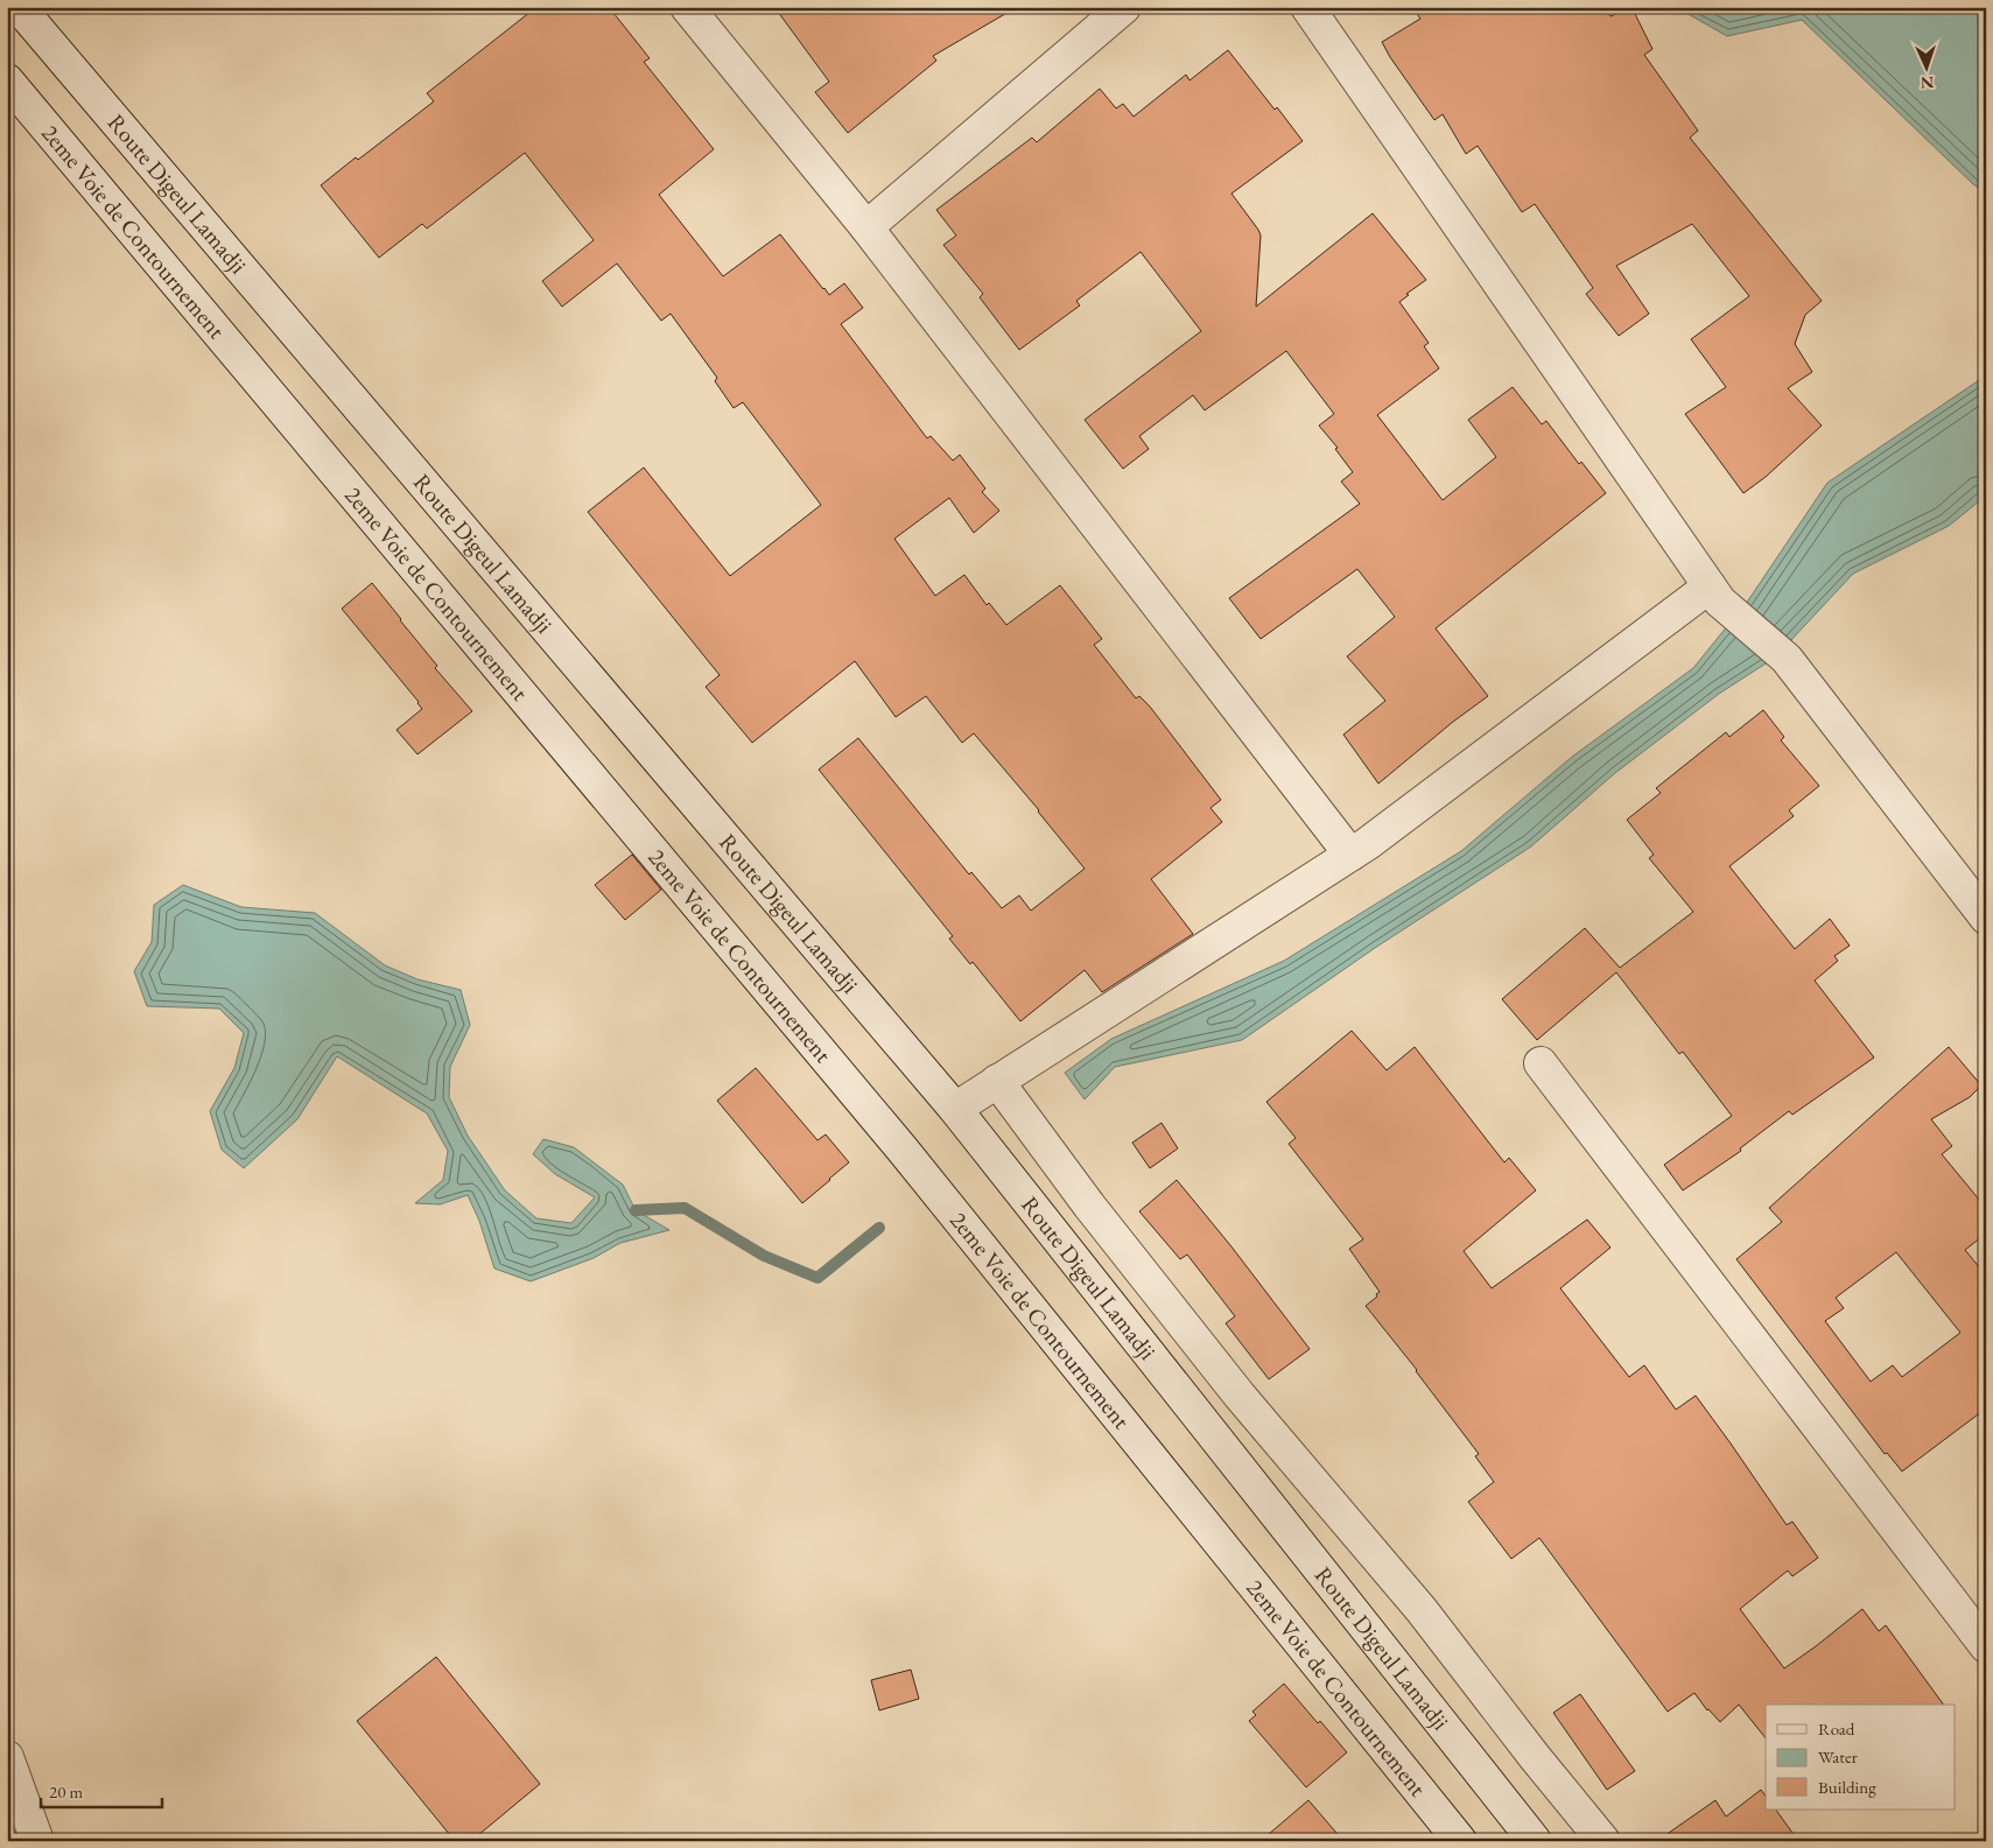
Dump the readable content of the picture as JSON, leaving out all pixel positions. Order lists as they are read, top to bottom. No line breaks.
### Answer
{"streets":{"street":["Route Digeul Lamadji","2eme Voie de Contournement"]},"legend":["Road","Water","Building"],"scale_bar":"20 m","north":"bottom"}
